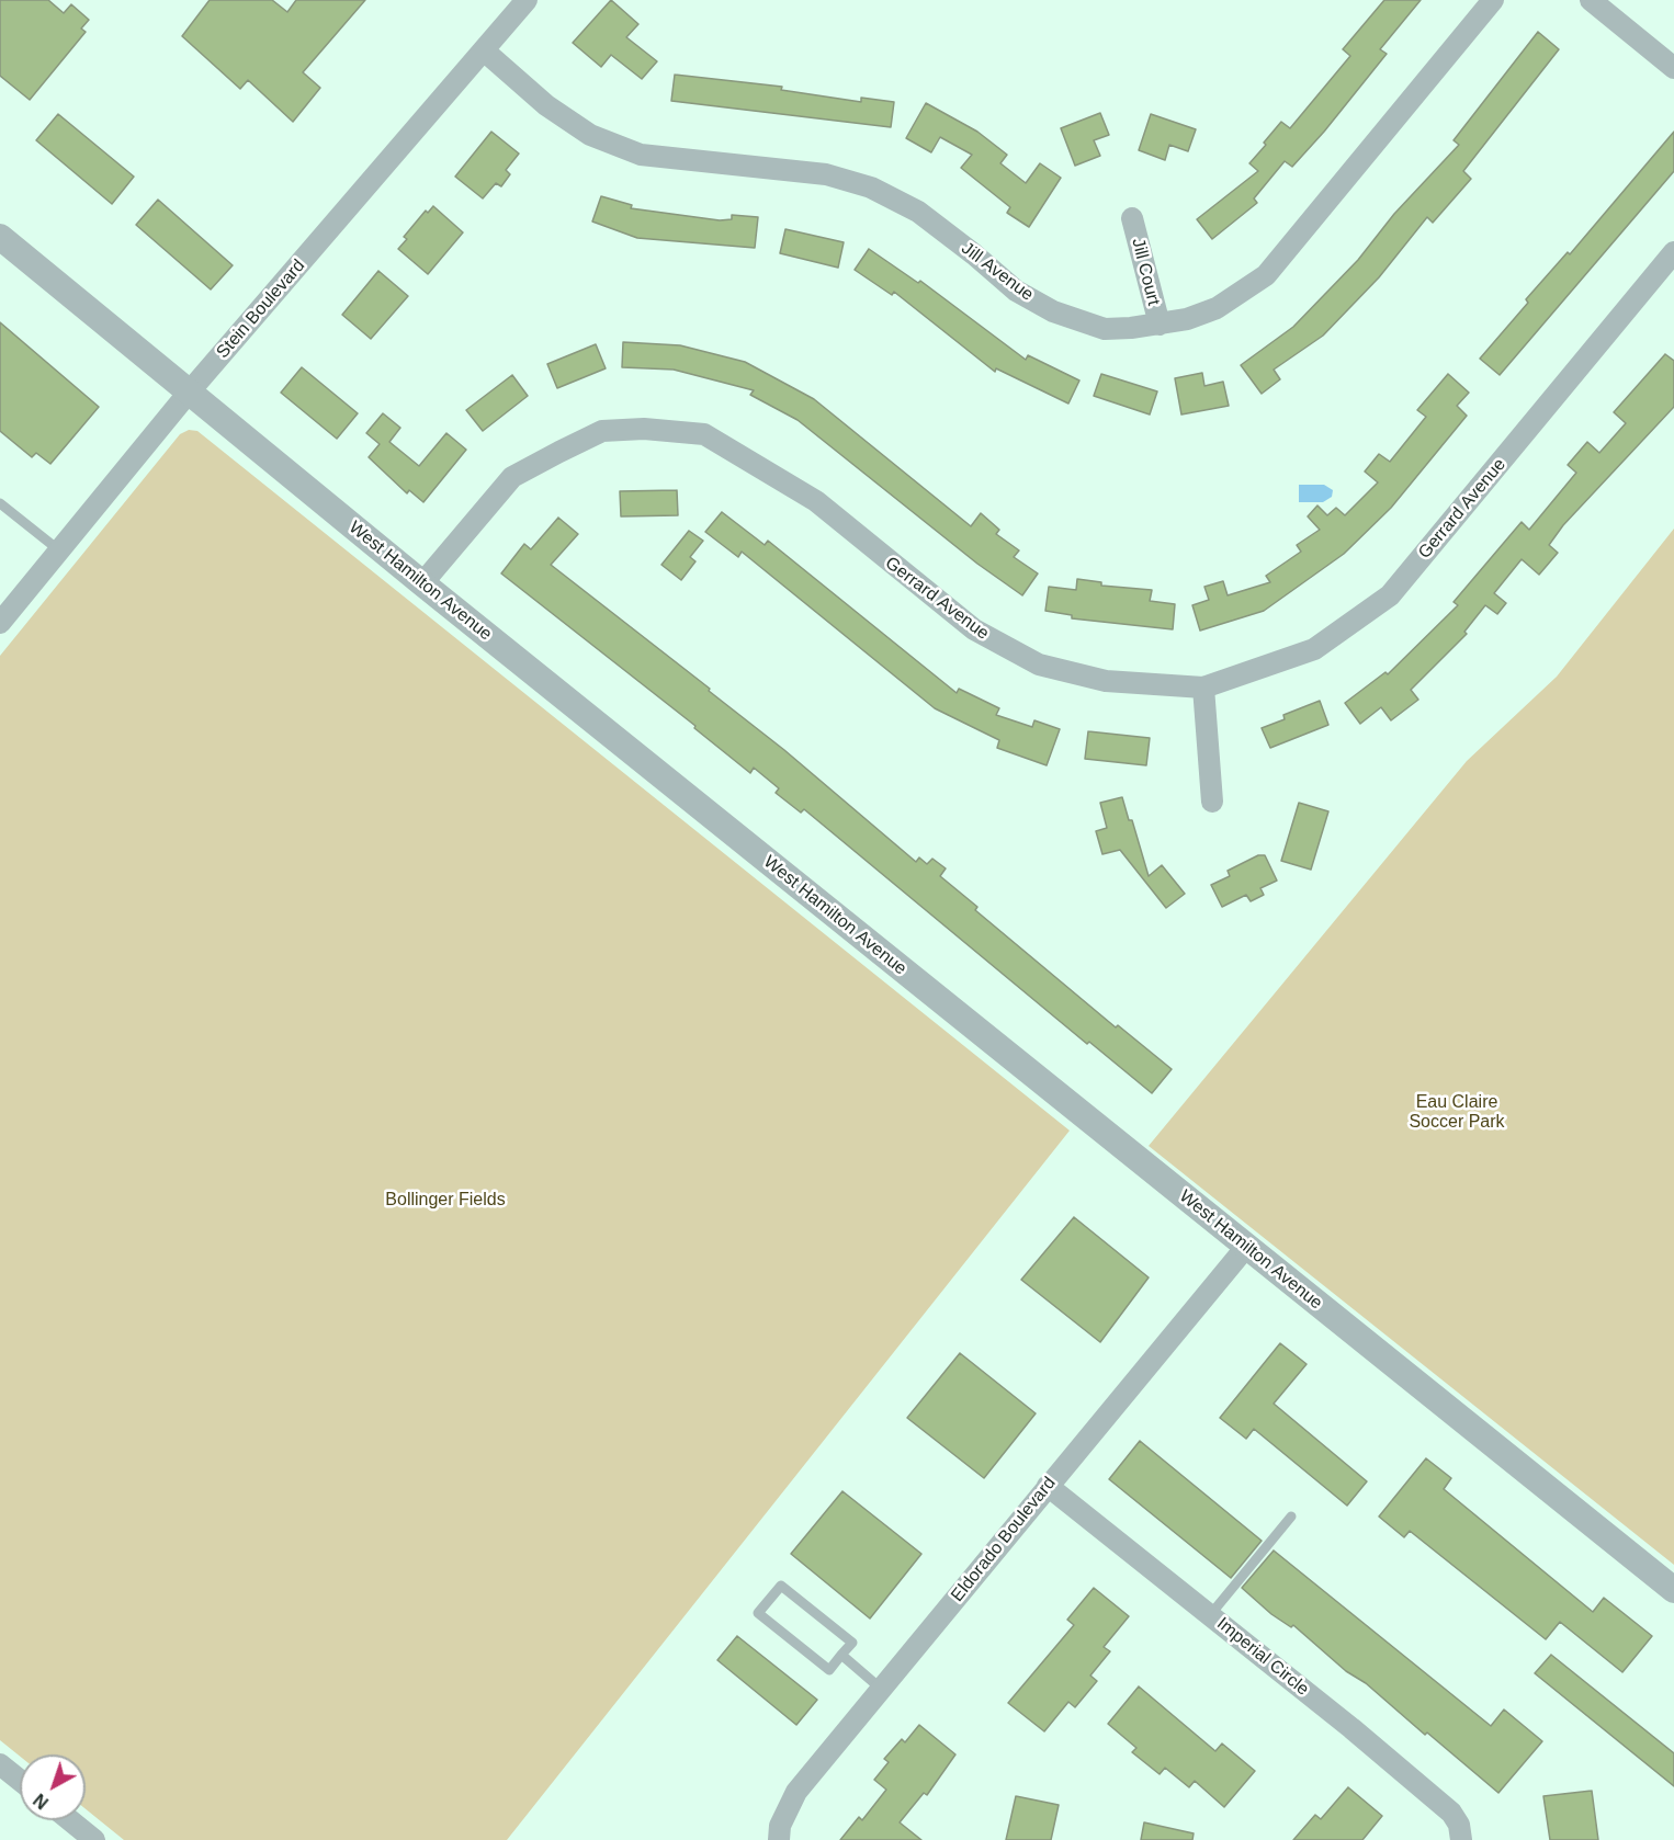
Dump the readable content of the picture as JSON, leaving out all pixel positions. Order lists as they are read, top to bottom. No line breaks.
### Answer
{"streets":{"street":["Jill Avenue","Jill Court","Stein Boulevard","Gerrard Avenue","West Hamilton Avenue","Eldorado Boulevard","Imperial Circle"]},"crossings":[["Jill Avenue","Jill Court"],["Jill Avenue","Stein Boulevard"],["Stein Boulevard","West Hamilton Avenue"],["Gerrard Avenue","West Hamilton Avenue"],["West Hamilton Avenue","Eldorado Boulevard"],["Eldorado Boulevard","Imperial Circle"]],"parks":["Eau Claire Soccer Park","Bollinger Fields"],"north":"bottom left"}
